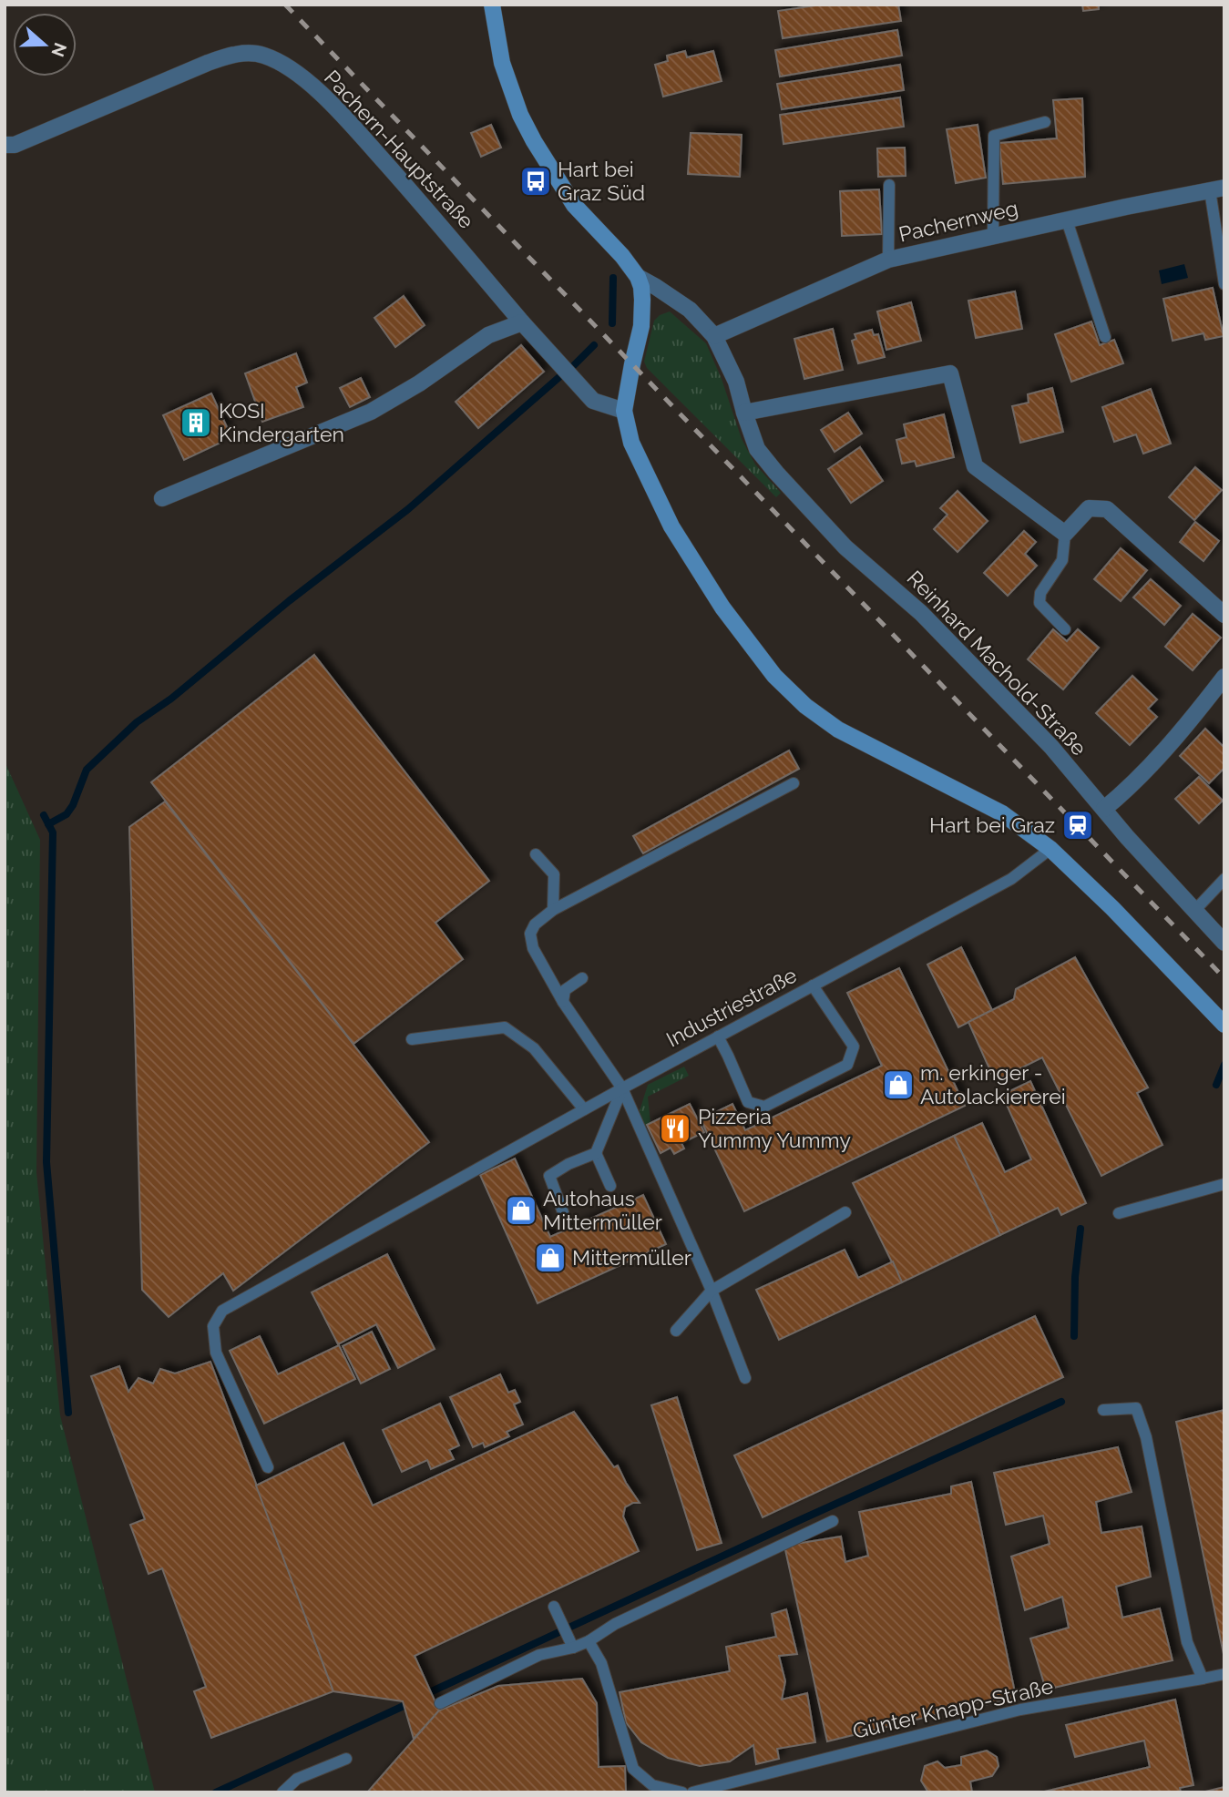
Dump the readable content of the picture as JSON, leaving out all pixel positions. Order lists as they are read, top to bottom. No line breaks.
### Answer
{"streets":{"street":["Pachern-Hauptstraße","Pachernweg","Reinhard Machold-Straße"],"lane":["Industriestraße","Günter Knapp-Straße"]},"crossings":[["Pachernweg","Reinhard Machold-Straße"]],"places":{"bus stop":["Hart bei Graz Süd"],"building":["KOSI Kindergarten"],"station":["Hart bei Graz"],"shop":["m. erkinger - Autolackiererei","Autohaus Mittermüller","Mittermüller"],"restaurant":["Pizzeria Yummy Yummy"]},"north":"right"}
